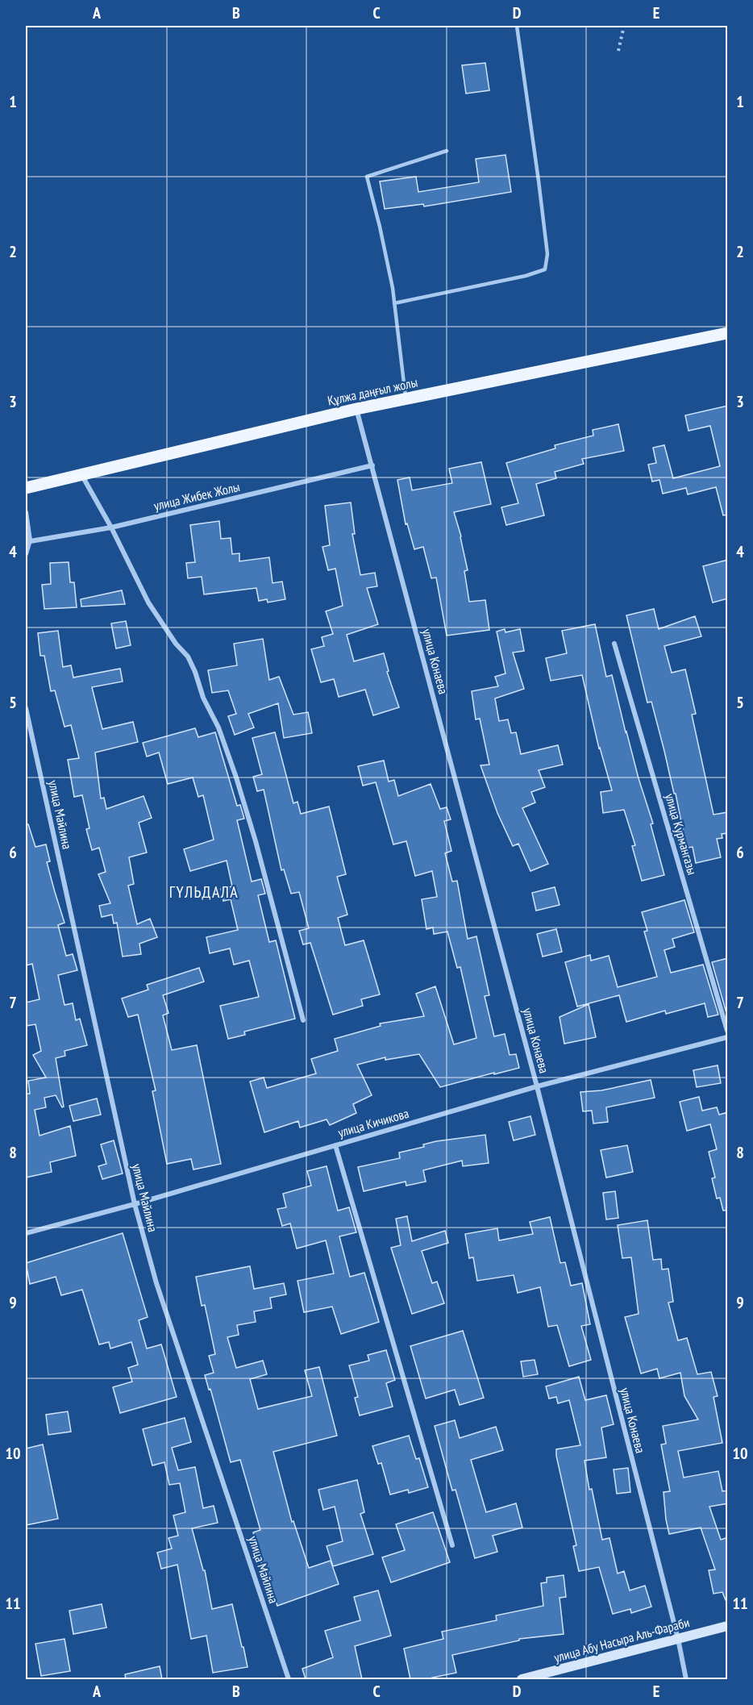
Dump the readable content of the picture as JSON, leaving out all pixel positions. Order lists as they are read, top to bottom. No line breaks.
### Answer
{"streets":{"main road":["Құлжа даңғыл жолы"],"street":["улица Жибек Жолы","улица Конаева","улица Майлина","улица Курмангазы","улица Кичикова","улица Абу Насыра Аль-Фараби"]},"crossings":[["Құлжа даңғыл жолы","улица Конаева"],["улица Жибек Жолы","улица Конаева"],["улица Конаева","улица Кичикова"],["улица Конаева","улица Абу Насыра Аль-Фараби"],["улица Майлина","улица Кичикова"]],"districts":["ГҮЛЬДАЛА"],"grid":{"columns":["A","B","C","D","E"],"rows":["1","2","3","4","5","6","7","8","9","10","11"]}}
